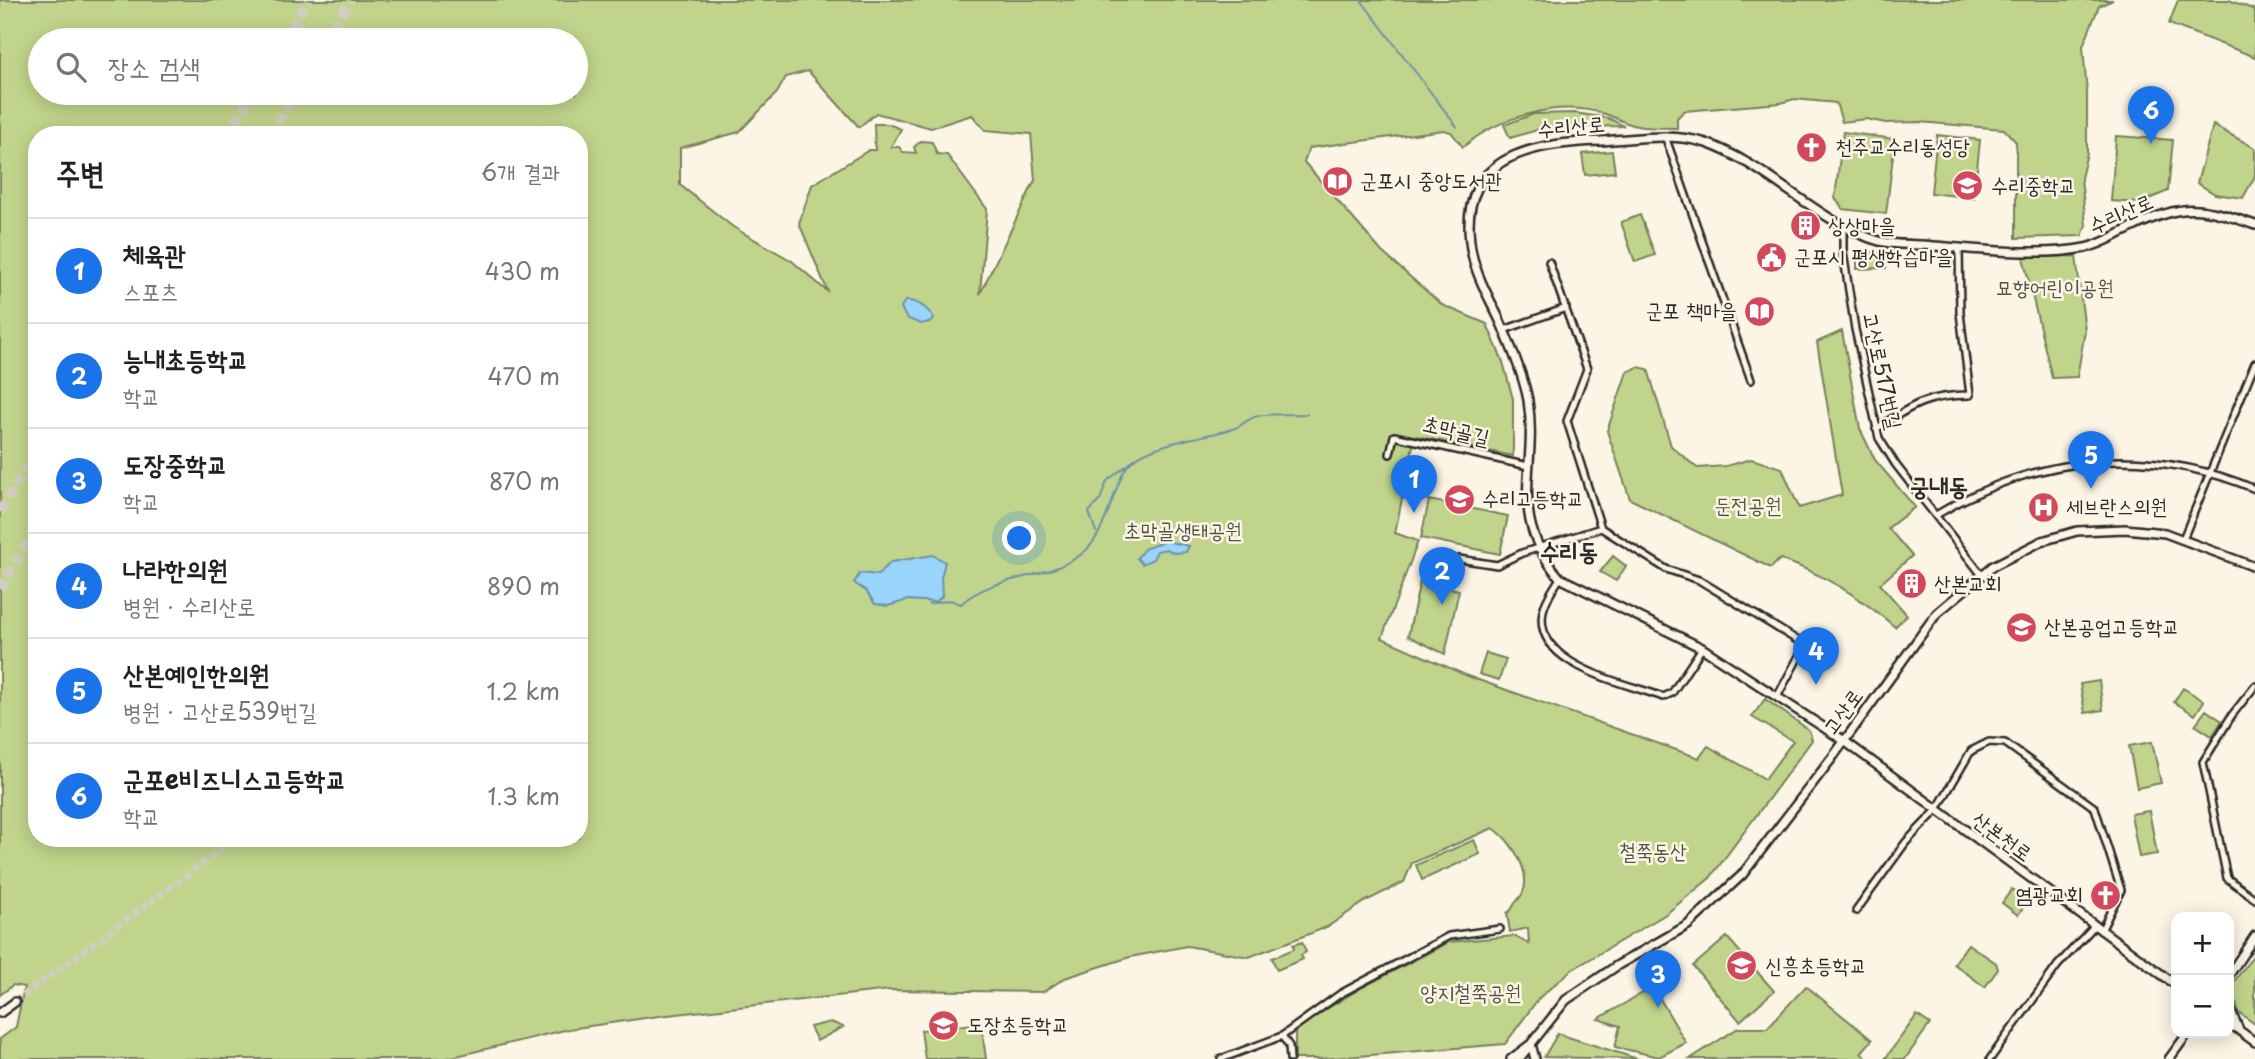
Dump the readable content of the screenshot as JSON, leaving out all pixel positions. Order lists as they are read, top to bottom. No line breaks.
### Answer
{"streets":{"street":["수리산로","고산로517번길","초막골길","고산로","산본천로"]},"crossings":[["수리산로","고산로517번길"],["수리산로","초막골길"],["수리산로","고산로"],["수리산로","산본천로"],["고산로517번길","고산로"],["고산로","산본천로"]],"districts":["궁내동","수리동"],"parks":["묘향어린이공원","둔전공원","초막골생태공원","철쭉동산","양지철쭉공원"],"places":{"church":["천주교수리동성당","염광교회"],"library":["군포시 중앙도서관","군포 책마을"],"school or university":["수리중학교","수리고등학교","산본공업고등학교","신흥초등학교","도장초등학교"],"building":["상상마을","산본교회"],"public building":["군포시 평생학습마을"],"hospital":["세브란스의원"]},"page":{"search":"장소 검색","pins":["6","5","1","2","4","3"],"heading":["주변","6개 결과"],"list":[{"mark":"1","name":"체육관","note":"스포츠","value":"430 m"},{"mark":"2","name":"능내초등학교","note":"학교","value":"470 m"},{"mark":"3","name":"도장중학교","note":"학교","value":"870 m"},{"mark":"4","name":"나라한의원","note":"병원 · 수리산로","value":"890 m"},{"mark":"5","name":"산본예인한의원","note":"병원 · 고산로539번길","value":"1.2 km"},{"mark":"6","name":"군포e비즈니스고등학교","note":"학교","value":"1.3 km"}],"map_buttons":["+","−"]}}
